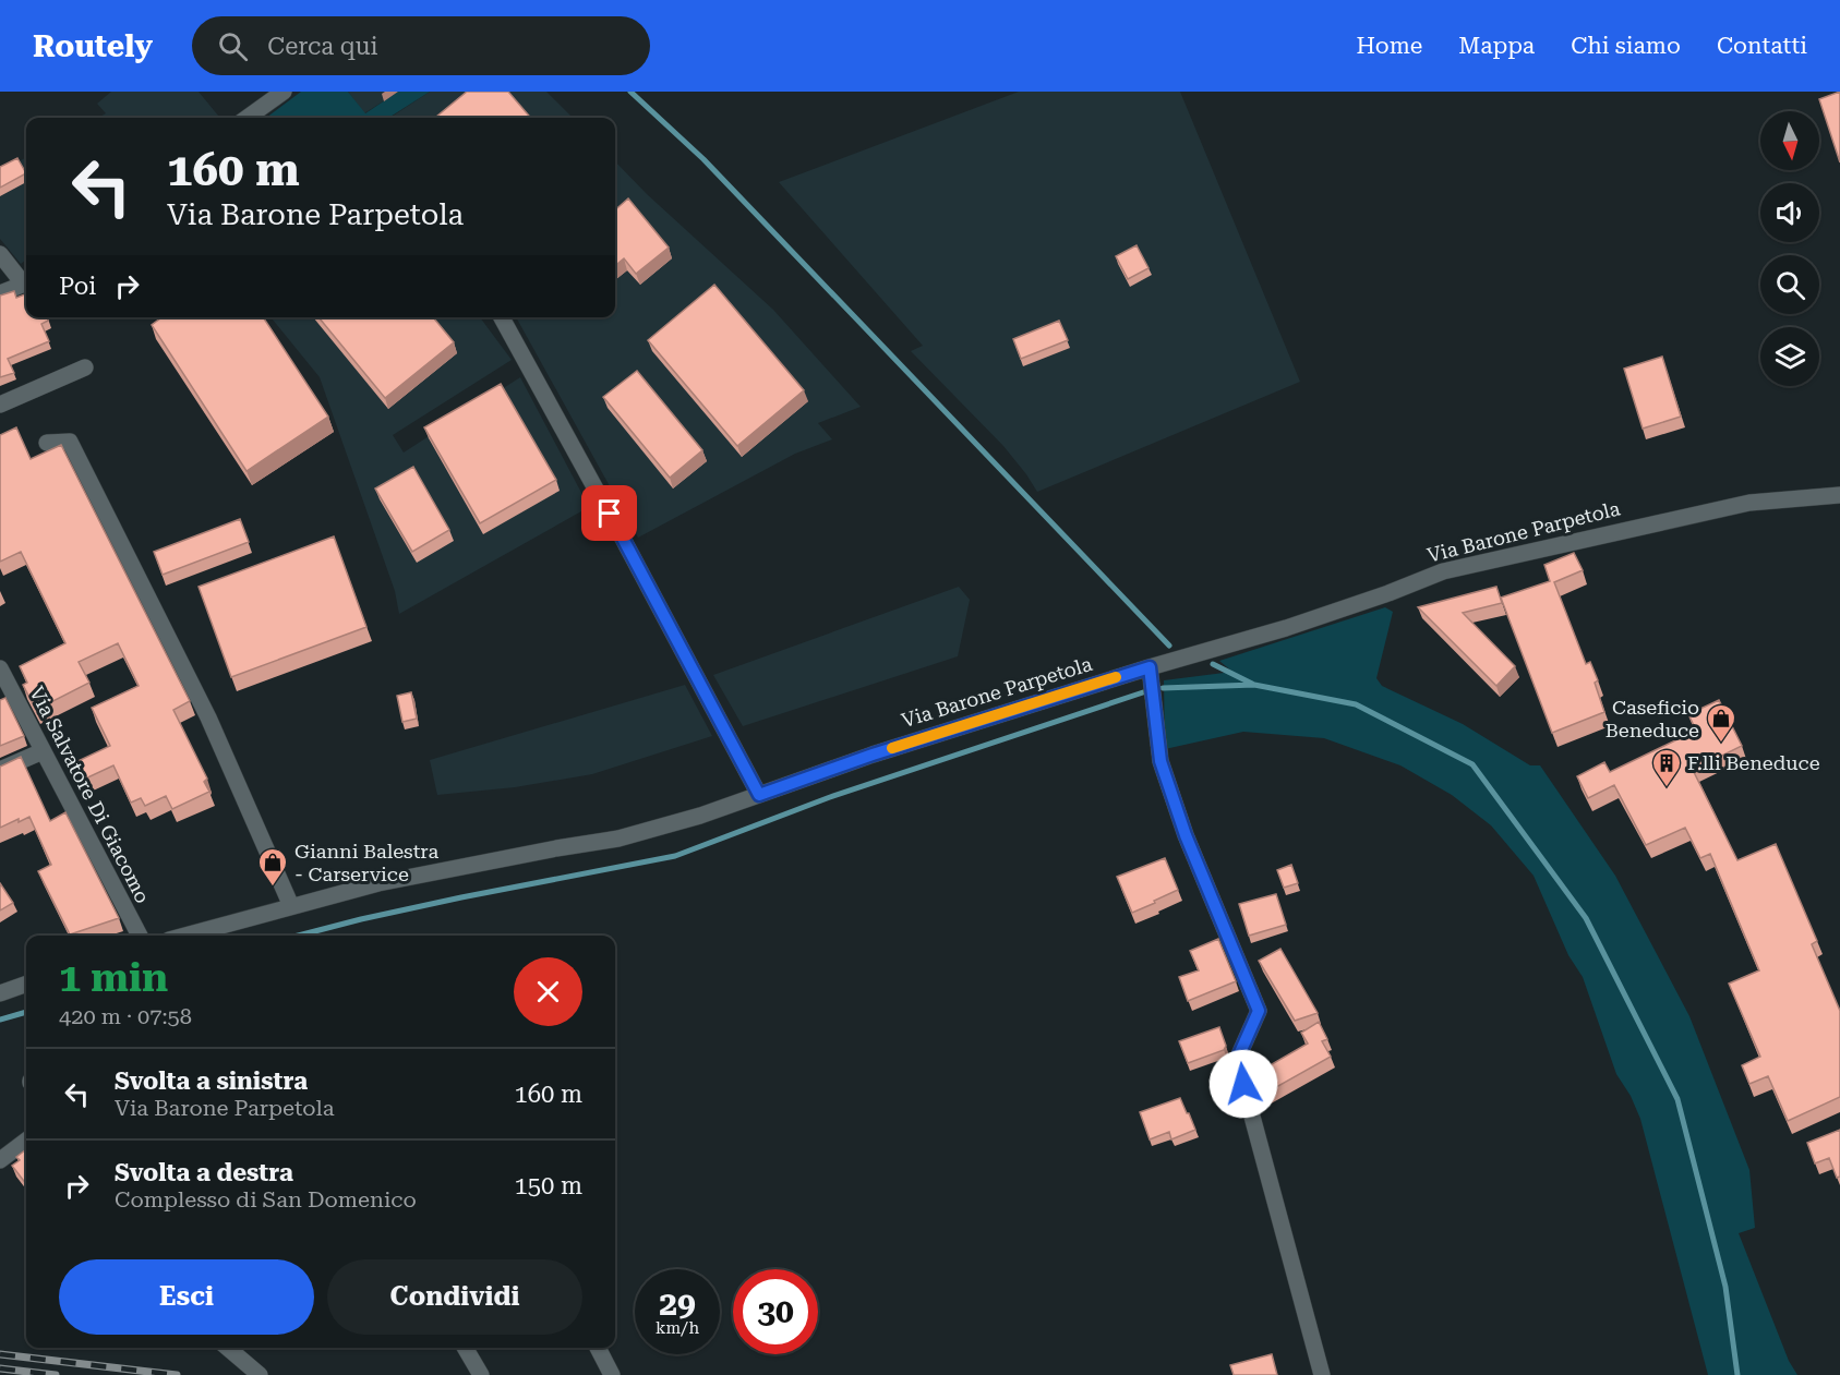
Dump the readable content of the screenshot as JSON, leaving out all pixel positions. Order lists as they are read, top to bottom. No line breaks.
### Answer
{"streets":{"street":["Via Barone Parpetola","Via Salvatore Di Giacomo"]},"places":{"shop":["Caseficio Beneduce","Gianni Balestra - Carservice"],"building":["F.lli Beneduce"]},"north":"bottom","page":{"header":"Routely","search":"Cerca qui","nav":["Home","Mappa","Chi siamo","Contatti"],"turn":["160 m","Via Barone Parpetola"],"then":"Poi","heading":["1 min","420 m · 07:58"],"list":[{"name":"Svolta a sinistra","note":"Via Barone Parpetola","value":"160 m"},{"name":"Svolta a destra","note":"Complesso di San Domenico","value":"150 m"}],"buttons":["Esci","Condividi"],"speed":"29 km/h","limit":"30"}}
